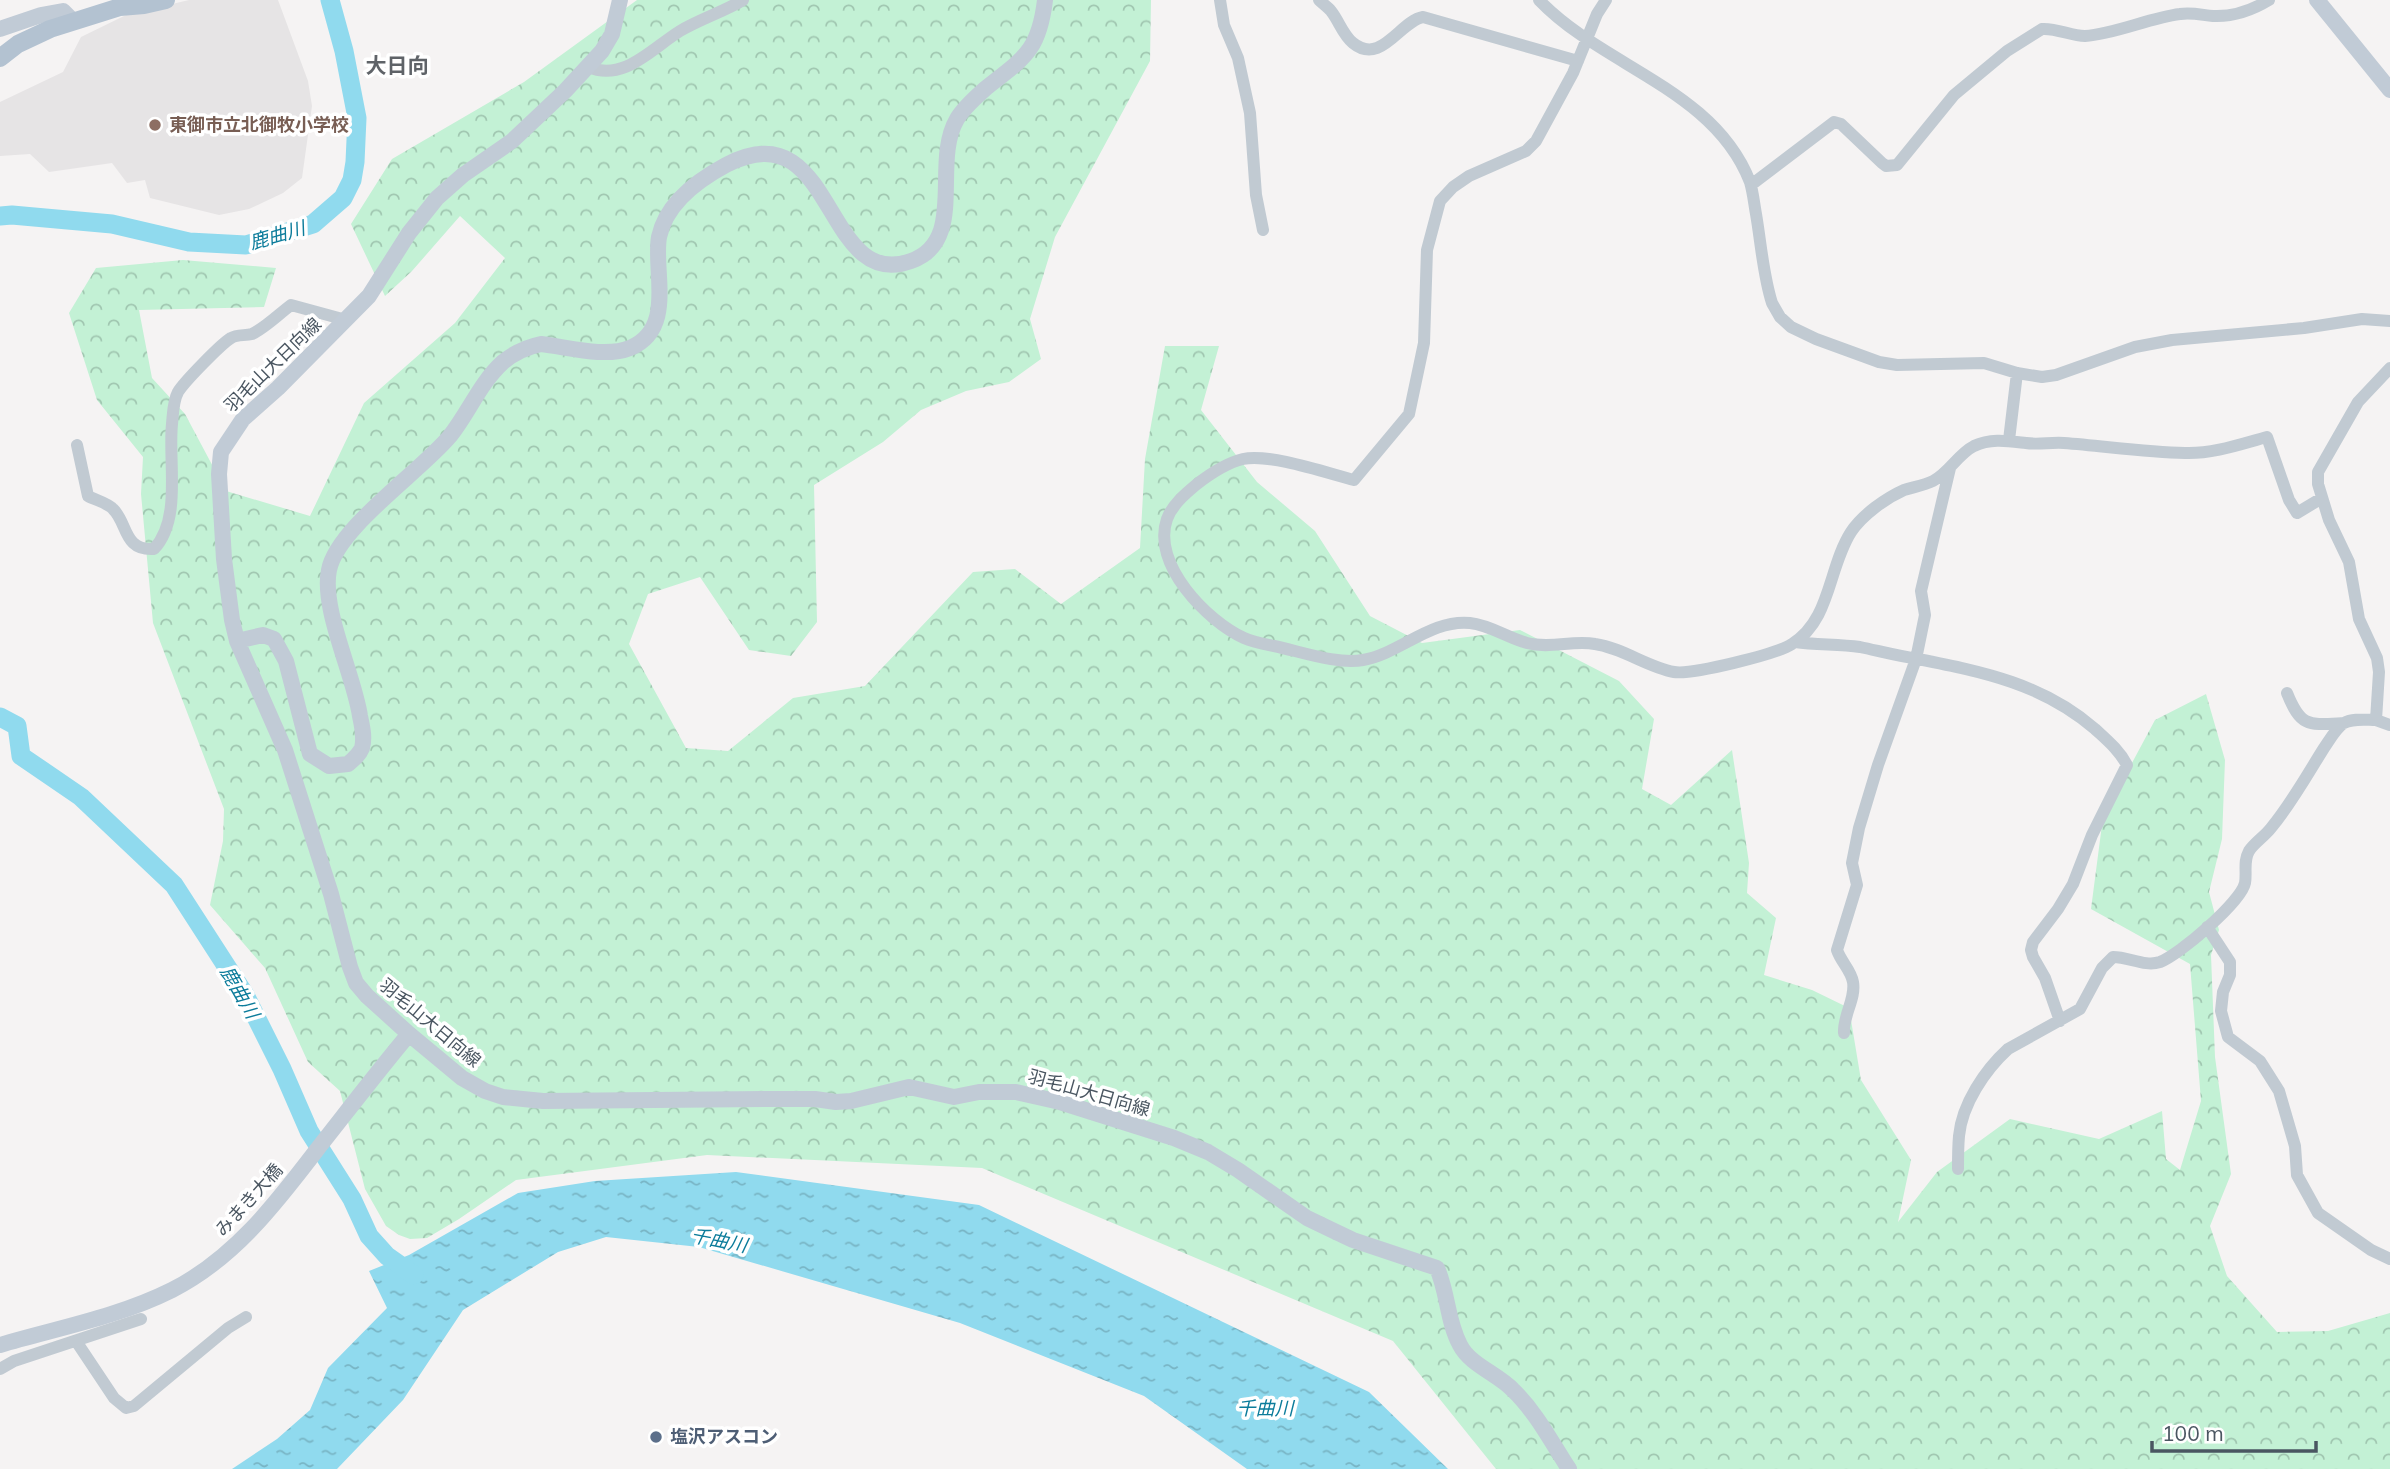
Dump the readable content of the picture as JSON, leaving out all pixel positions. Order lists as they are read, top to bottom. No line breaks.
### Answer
{"streets":{"main road":["羽毛山大日向線","みまき大橋"]},"crossings":[["羽毛山大日向線","みまき大橋"]],"districts":["大日向"],"water":["鹿曲川","千曲川"],"places":["東御市立北御牧小学校","塩沢アスコン"],"scale_bar":"100 m"}
